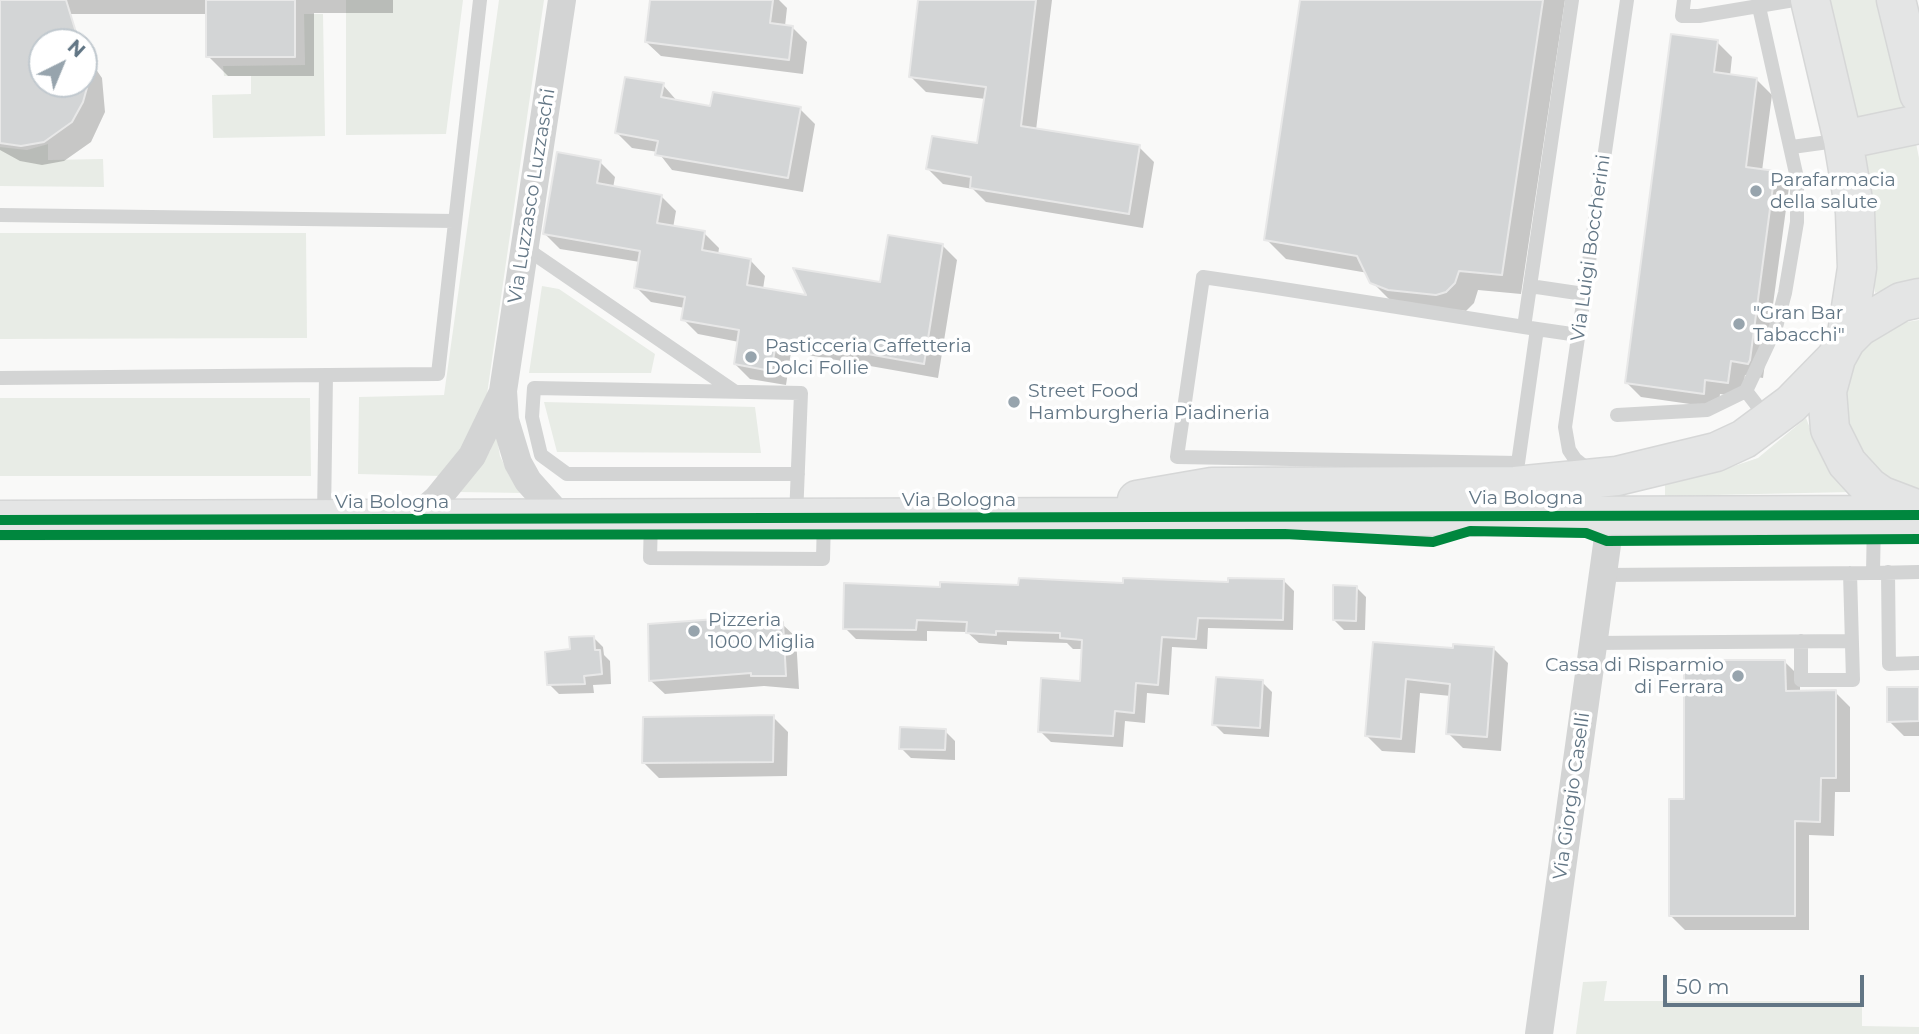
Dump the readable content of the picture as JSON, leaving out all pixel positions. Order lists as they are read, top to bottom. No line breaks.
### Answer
{"streets":{"main road":["Via Bologna"],"street":["Via Luzzasco Luzzaschi","Via Giorgio Caselli"],"lane":["Via Luigi Boccherini"]},"crossings":[["Via Luzzasco Luzzaschi","Via Bologna"],["Via Luigi Boccherini","Via Bologna"],["Via Bologna","Via Giorgio Caselli"]],"places":["Parafarmacia della salute","\"Gran Bar Tabacchi\"","Pasticceria Caffetteria Dolci Follie","Street Food Hamburgheria Piadineria","Pizzeria 1000 Miglia","Cassa di Risparmio di Ferrara"],"scale_bar":"50 m","north":"top right"}
